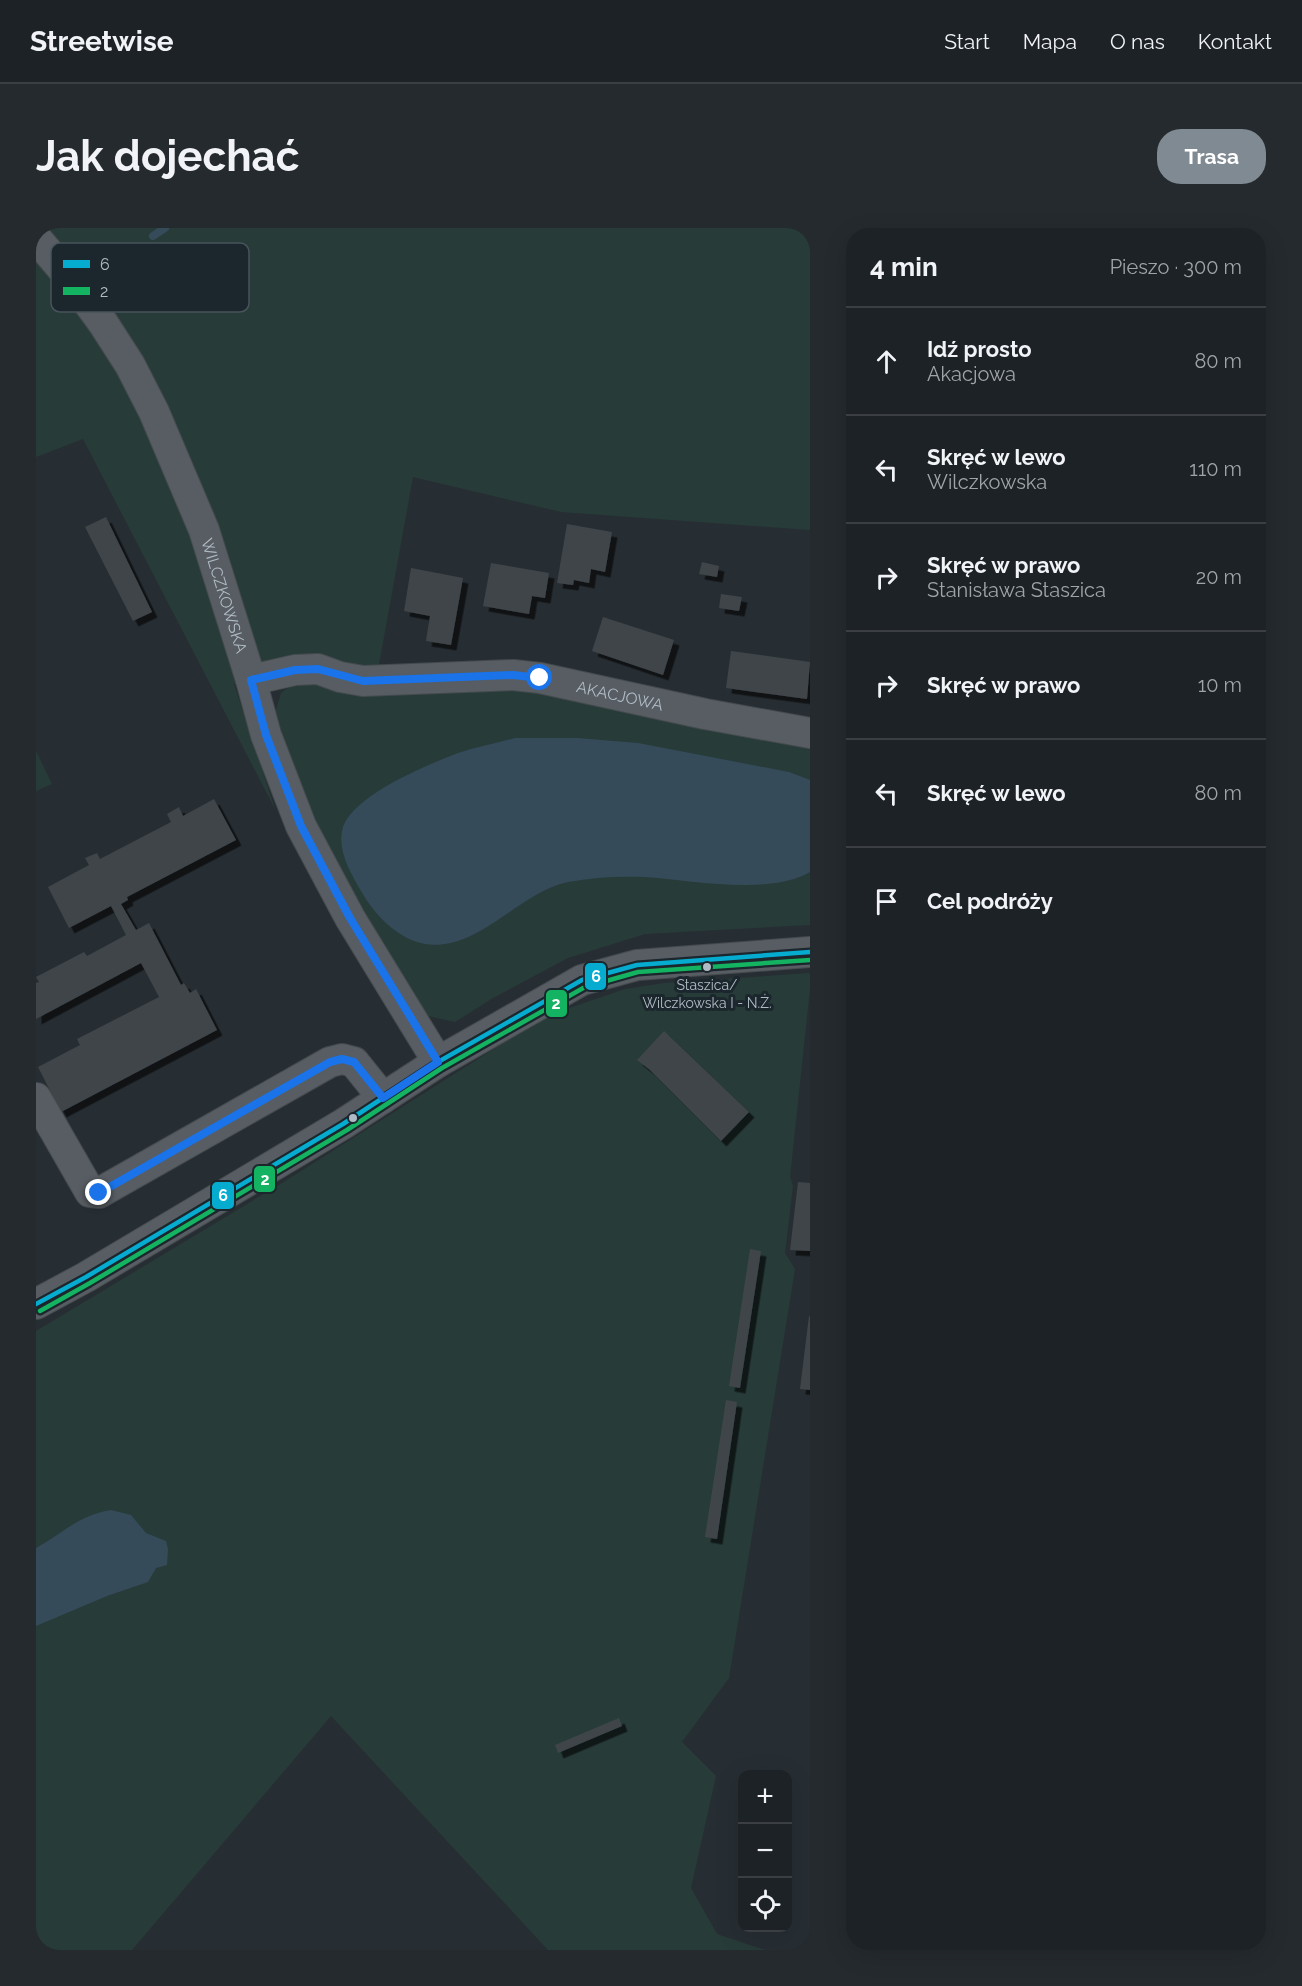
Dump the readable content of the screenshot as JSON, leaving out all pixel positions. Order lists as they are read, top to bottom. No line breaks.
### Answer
{"streets":{"street":["WILCZKOWSKA","AKACJOWA"]},"crossings":[["WILCZKOWSKA","AKACJOWA"]],"places":["Staszica/ Wilczkowska I - N.Ż."],"lines":["transit line 6","transit line 2"],"legend":["6","2"],"page":{"header":"Streetwise","nav":["Start","Mapa","O nas","Kontakt"],"buttons":"Trasa","title":"Jak dojechać","heading":["4 min","Pieszo · 300 m"],"list":[["Idź prosto","Akacjowa","80 m"],["Skręć w lewo","Wilczkowska","110 m"],["Skręć w prawo","Stanisława Staszica","20 m"],["Skręć w prawo","10 m"],["Skręć w lewo","80 m"],"Cel podróży"],"map_buttons":["+","−"]}}
